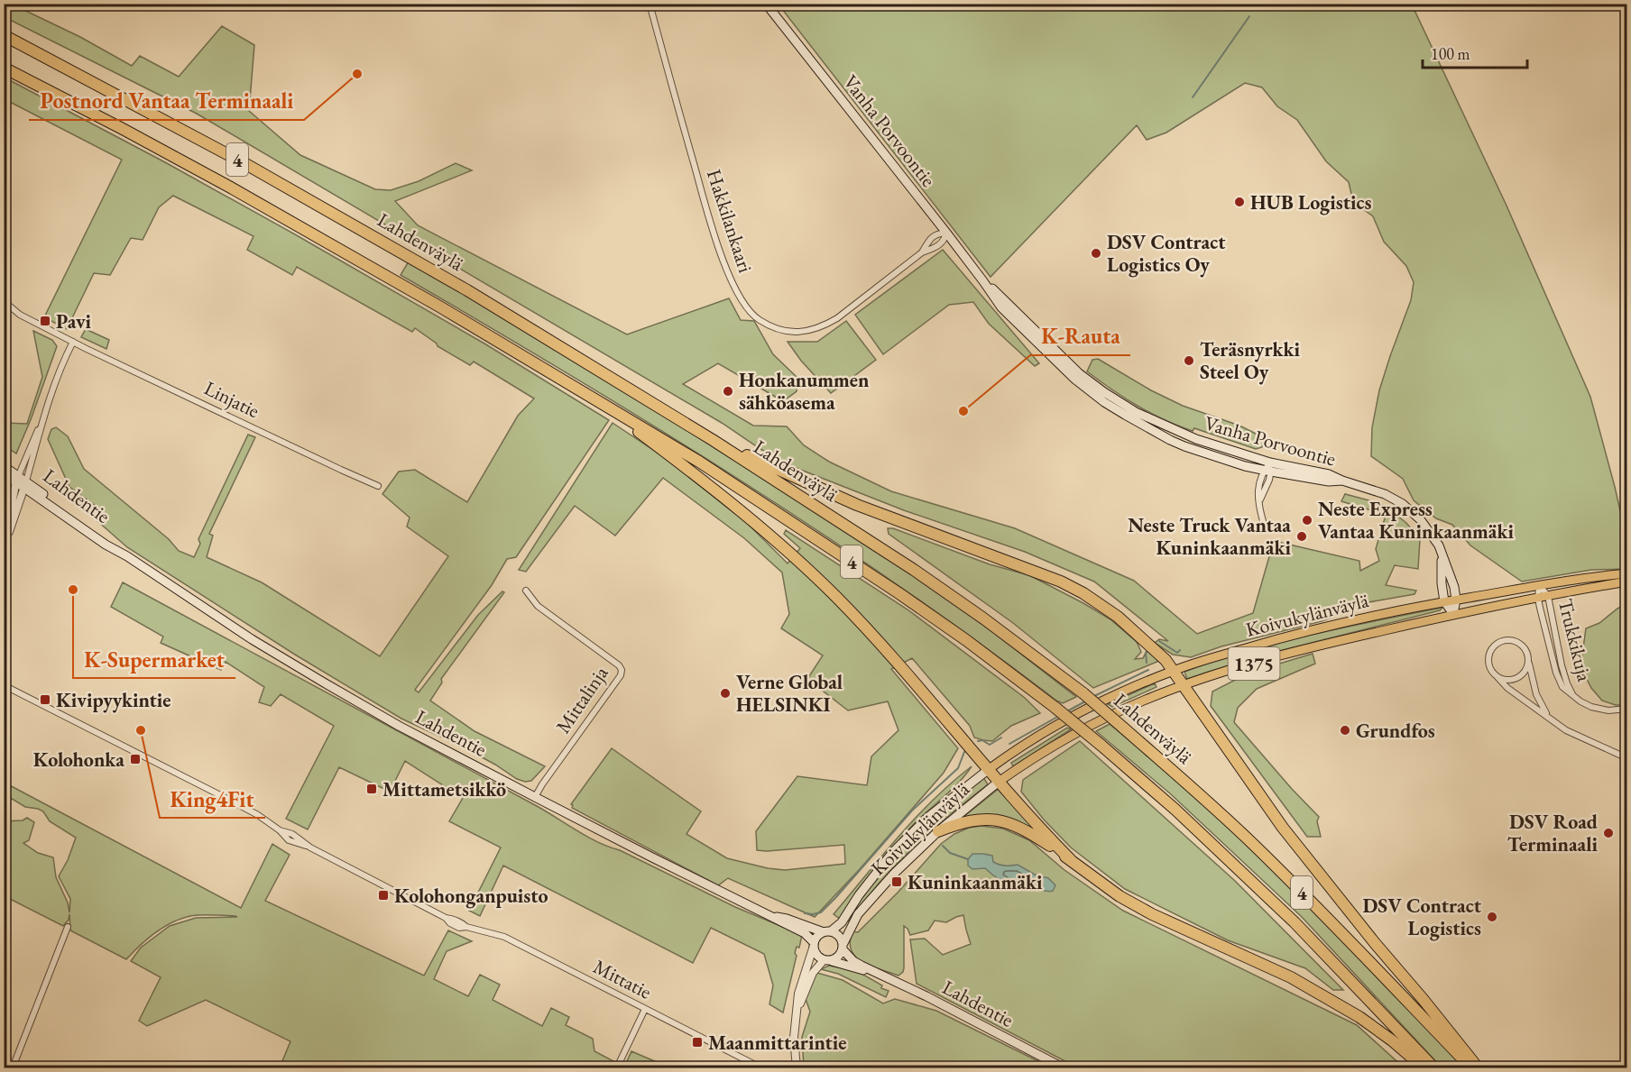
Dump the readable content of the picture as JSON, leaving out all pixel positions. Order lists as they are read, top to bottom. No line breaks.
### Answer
{"streets":{"highway":["4","Lahdenväylä"],"main road":["Vanha Porvoontie","Lahdentie","Koivukylänväylä","1375"],"street":["Hakkilankaari","Linjatie","Trukkikuja","Mittalinja","Mittatie"]},"crossings":[["Vanha Porvoontie","Hakkilankaari"],["Vanha Porvoontie","Koivukylänväylä"],["Lahdentie","Koivukylänväylä"],["Lahdentie","Mittalinja"],["Koivukylänväylä","Trukkikuja"]],"places":{"other":["Postnord Vantaa Terminaali","HUB Logistics","DSV Contract Logistics Oy","Teräsnyrkki Steel Oy","Honkanummen sähköasema","K-Rauta","Neste Express Vantaa Kuninkaanmäki","Neste Truck Vantaa Kuninkaanmäki","K-Supermarket","Verne Global HELSINKI","King4Fit","Grundfos","DSV Road Terminaali","DSV Contract Logistics"],"transit":["Pavi","Kivipyykintie","Kolohonka","Mittametsikkö","Kuninkaanmäki","Kolohonganpuisto","Maanmittarintie"]},"scale_bar":"100 m"}
